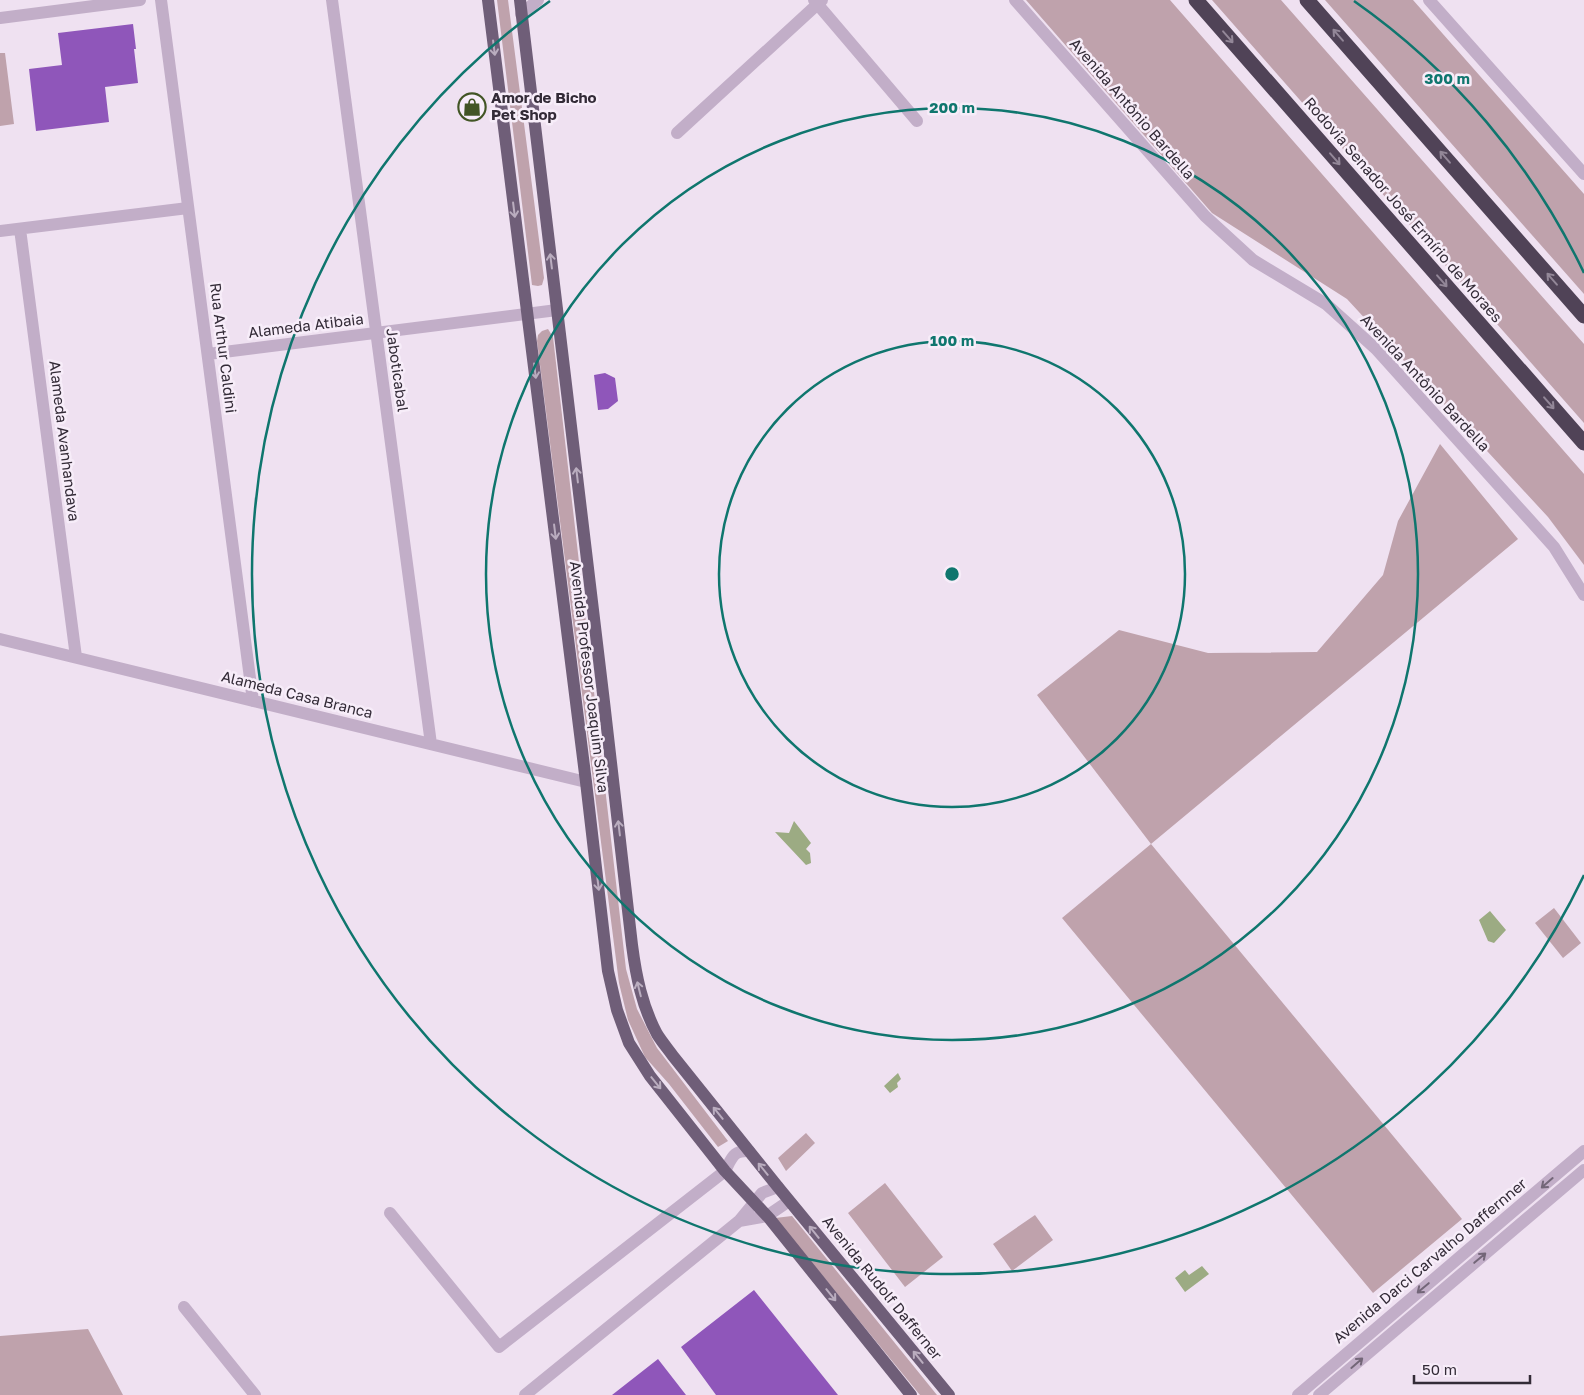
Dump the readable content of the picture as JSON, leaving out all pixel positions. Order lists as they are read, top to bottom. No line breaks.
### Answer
{"streets":{"highway":["Rodovia Senador José Ermírio de Moraes"],"main road":["Avenida Professor Joaquim Silva","Avenida Rudolf Dafferner"],"street":["Avenida Antônio Bardella","Alameda Atibaia","Rua Arthur Caldini","Jaboticabal","Alameda Avanhandava","Alameda Casa Branca","Avenida Darci Carvalho Daffernner"]},"crossings":[["Alameda Atibaia","Rua Arthur Caldini"],["Alameda Atibaia","Jaboticabal"],["Alameda Atibaia","Avenida Professor Joaquim Silva"],["Rua Arthur Caldini","Alameda Casa Branca"],["Jaboticabal","Alameda Casa Branca"],["Alameda Avanhandava","Alameda Casa Branca"],["Avenida Professor Joaquim Silva","Alameda Casa Branca"],["Avenida Professor Joaquim Silva","Avenida Rudolf Dafferner"]],"places":{"shop":["Amor de Bicho Pet Shop"]},"scale_bar":"50 m","rings":["300 m","200 m","100 m"]}
